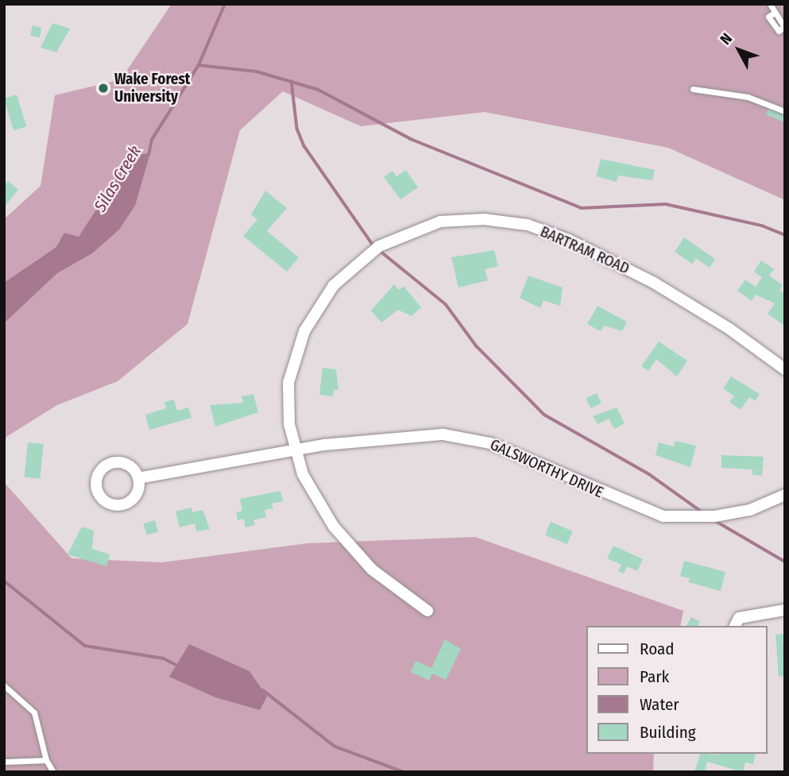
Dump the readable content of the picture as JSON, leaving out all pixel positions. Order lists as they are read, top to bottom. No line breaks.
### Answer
{"streets":{"street":["BARTRAM ROAD","GALSWORTHY DRIVE"]},"crossings":[["BARTRAM ROAD","GALSWORTHY DRIVE"]],"water":["Silas Creek"],"places":["Wake Forest University"],"legend":["Road","Park","Water","Building"],"north":"top left"}
